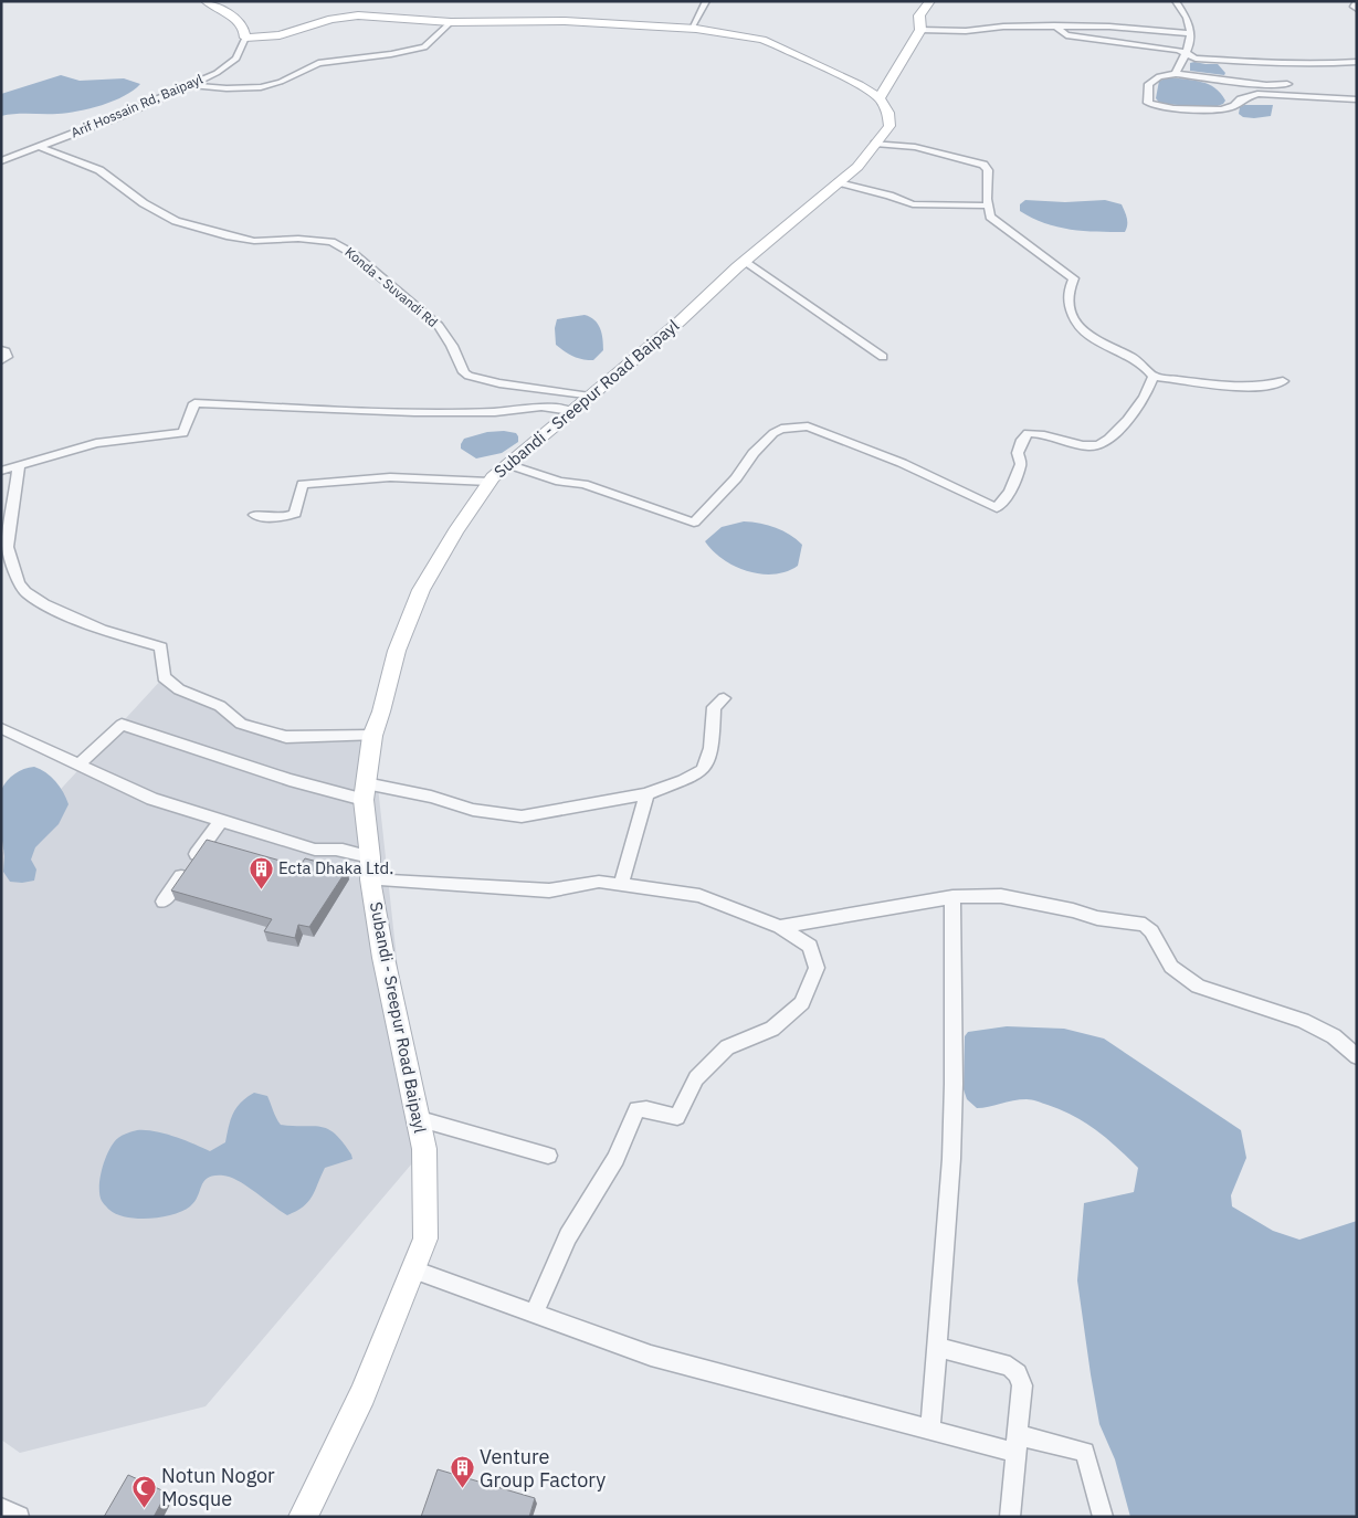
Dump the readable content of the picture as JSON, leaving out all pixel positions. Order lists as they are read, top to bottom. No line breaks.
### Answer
{"streets":{"street":["Arif Hossain Rd, Baipayl","Konda - Suvandi Rd","Subandi - Sreepur Road Baipayl"]},"crossings":[["Arif Hossain Rd, Baipayl","Konda - Suvandi Rd"],["Konda - Suvandi Rd","Subandi - Sreepur Road Baipayl"]],"places":{"building":["Ecta Dhaka Ltd.","Venture Group Factory"],"mosque":["Notun Nogor Mosque"]}}
